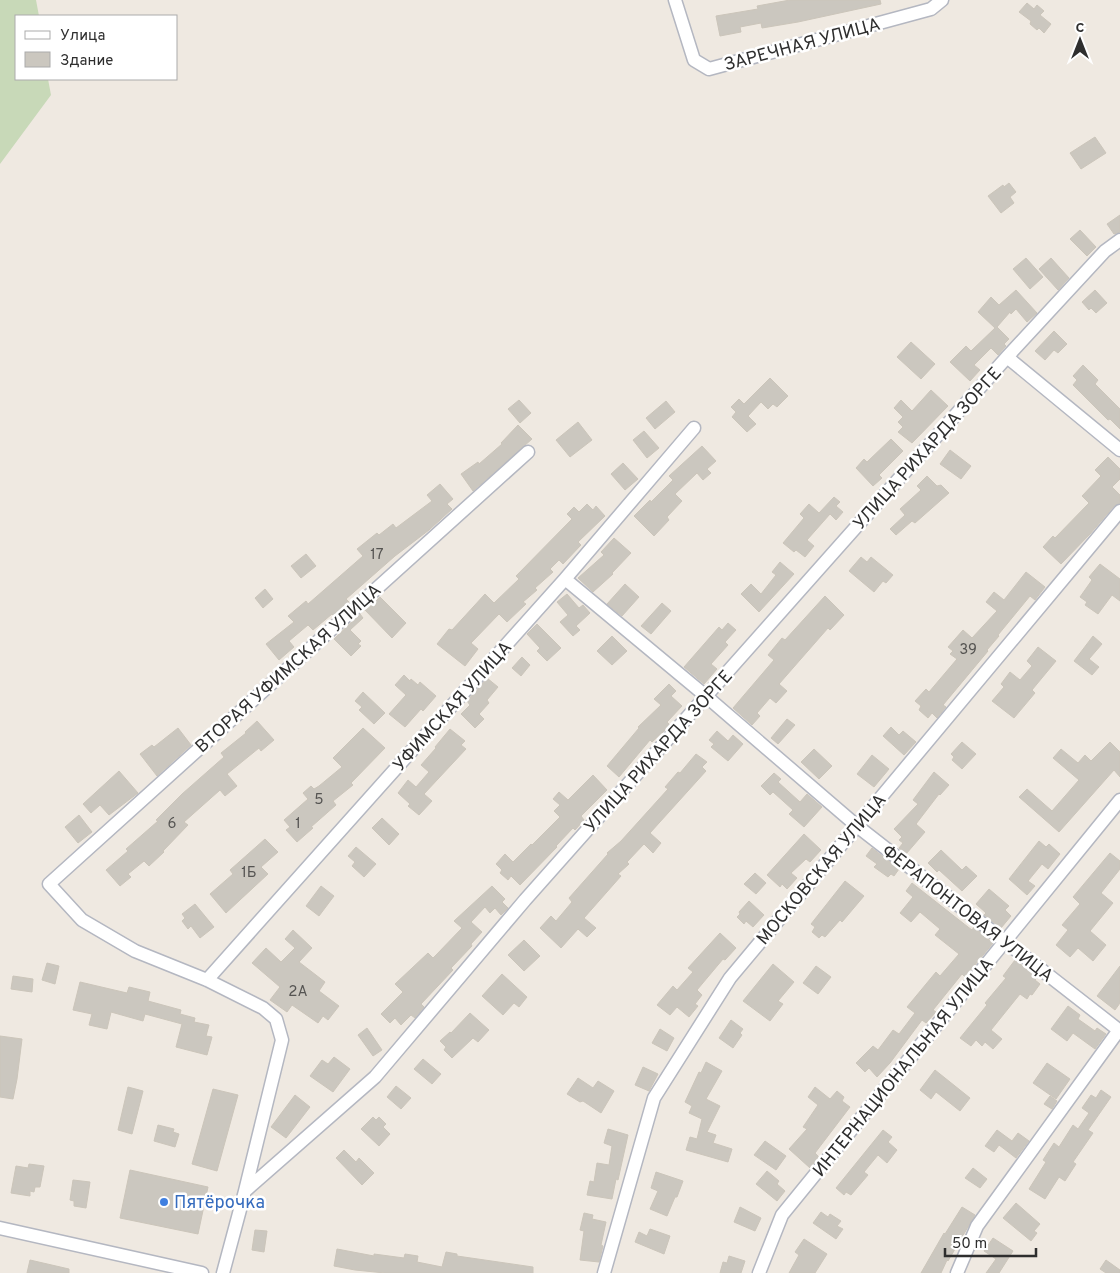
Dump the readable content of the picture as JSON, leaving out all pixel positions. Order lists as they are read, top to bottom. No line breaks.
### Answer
{"streets":{"street":["ЗАРЕЧНАЯ УЛИЦА","УЛИЦА РИХАРДА ЗОРГЕ","ВТОРАЯ УФИМСКАЯ УЛИЦА","УФИМСКАЯ УЛИЦА","МОСКОВСКАЯ УЛИЦА","ФЕРАПОНТОВАЯ УЛИЦА","ИНТЕРНАЦИОНАЛЬНАЯ УЛИЦА"]},"crossings":[["УЛИЦА РИХАРДА ЗОРГЕ","ФЕРАПОНТОВАЯ УЛИЦА"],["ВТОРАЯ УФИМСКАЯ УЛИЦА","УФИМСКАЯ УЛИЦА"],["УФИМСКАЯ УЛИЦА","ФЕРАПОНТОВАЯ УЛИЦА"],["МОСКОВСКАЯ УЛИЦА","ФЕРАПОНТОВАЯ УЛИЦА"],["ФЕРАПОНТОВАЯ УЛИЦА","ИНТЕРНАЦИОНАЛЬНАЯ УЛИЦА"]],"places":["Пятёрочка"],"house_numbers":["17","39","5","6","1","1Б","2А"],"legend":["Улица","Здание"],"scale_bar":"50 m","north":"top"}
